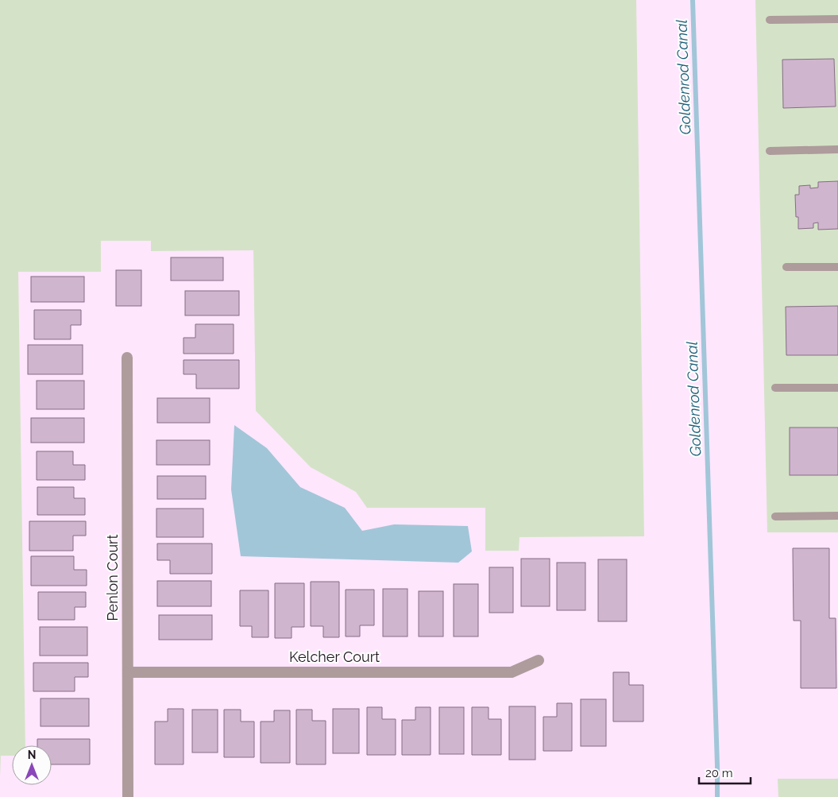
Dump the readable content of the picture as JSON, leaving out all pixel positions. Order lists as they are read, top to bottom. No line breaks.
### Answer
{"streets":{"street":["Penlon Court","Kelcher Court"]},"crossings":[["Penlon Court","Kelcher Court"]],"water":["Goldenrod Canal"],"scale_bar":"20 m","north":"top"}
